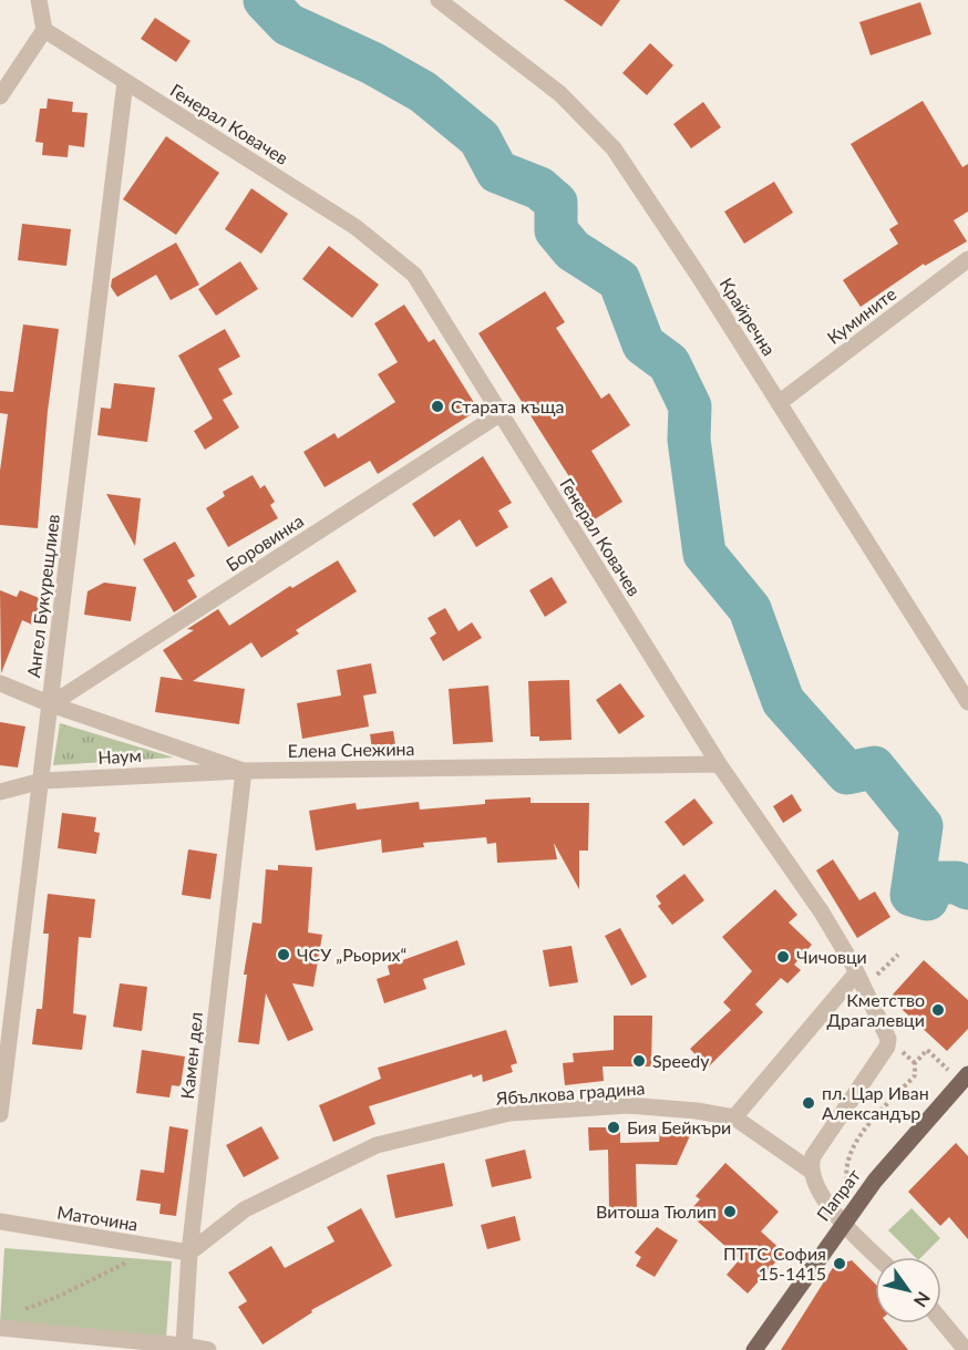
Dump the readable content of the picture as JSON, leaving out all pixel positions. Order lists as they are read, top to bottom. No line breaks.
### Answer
{"streets":{"main road":["Папрат"],"street":["Генерал Ковачев","Кумините","Крайречна","Боровинка","Ангел Букурещлиев","Елена Снежина","Наум","Камен дел","Ябълкова градина","Маточина"]},"crossings":[["Генерал Ковачев","Боровинка"],["Генерал Ковачев","Ангел Букурещлиев"],["Генерал Ковачев","Елена Снежина"],["Генерал Ковачев","Ябълкова градина"],["Кумините","Крайречна"],["Боровинка","Ангел Букурещлиев"],["Боровинка","Елена Снежина"],["Ангел Букурещлиев","Елена Снежина"],["Ангел Букурещлиев","Наум"],["Елена Снежина","Наум"],["Елена Снежина","Камен дел"],["Наум","Камен дел"],["Камен дел","Ябълкова градина"],["Камен дел","Маточина"],["Ябълкова градина","Маточина"]],"places":["Старата къща","ЧСУ „Рьорих“","Чичовци","Кметство Драгалевци","Speedy","пл. Цар Иван Александър","Бия Бейкъри","Витоша Тюлип","ПТТС София 15-1415"],"north":"bottom right"}
